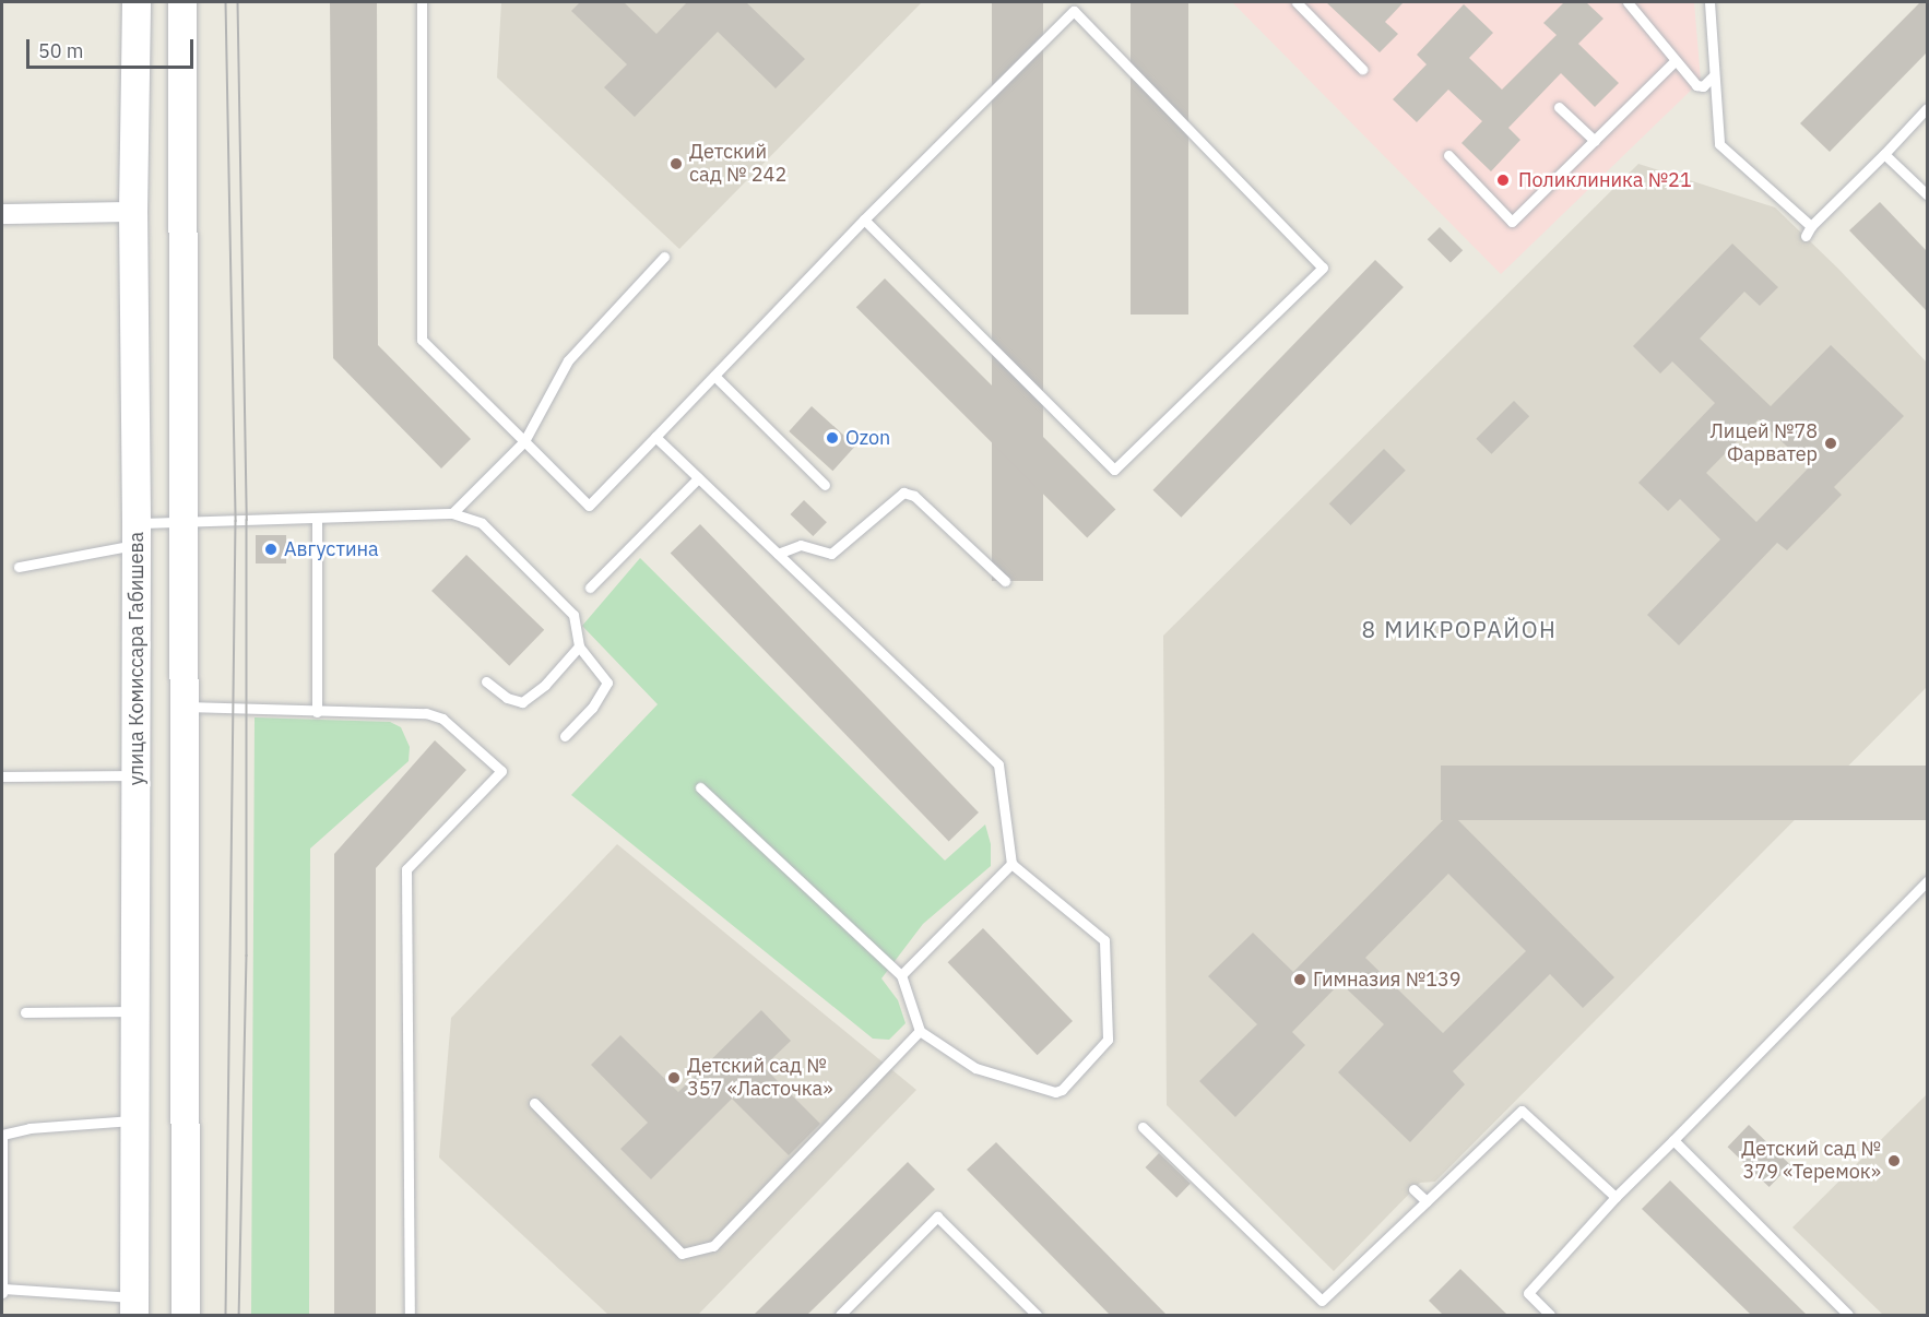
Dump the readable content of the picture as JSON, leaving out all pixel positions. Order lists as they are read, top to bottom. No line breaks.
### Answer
{"streets":{"street":["улица Комиссара Габишева"]},"districts":["8 МИКРОРАЙОН"],"places":["Детский сад № 242","Поликлиника №21","Ozon","Лицей №78 Фарватер","Августина","Гимназия №139","Детский сад № 357 «Ласточка»","Детский сад № 379 «Теремок»"],"scale_bar":"50 m"}
